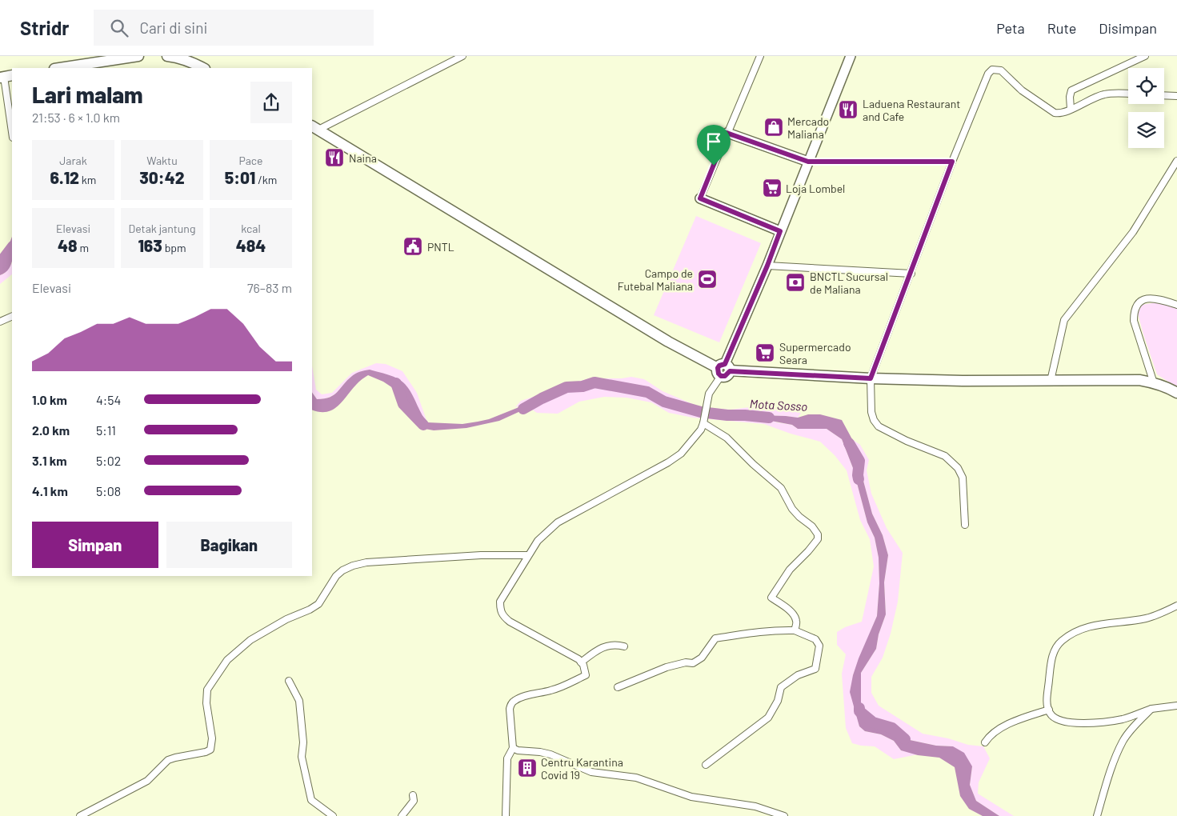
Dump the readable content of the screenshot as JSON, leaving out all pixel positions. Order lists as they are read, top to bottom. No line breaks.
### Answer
{"water":["Mota Sosso"],"places":{"restaurant":["Laduena Restaurant and Cafe","Naina"],"shop":["Mercado Maliana"],"supermarket":["Loja Lombel","Supermercado Seara"],"public building":["PNTL"],"sports":["Campo de Futebal Maliana"],"bank":["BNCTL Sucursal de Maliana"],"building":["Centru Karantina Covid 19"]},"page":{"header":"Stridr","search":"Cari di sini","nav":["Peta","Rute","Disimpan"],"heading":["Lari malam","21:53 · 6 × 1.0 km"],"stats":[["Jarak","6.12 km"],["Waktu","30:42"],["Pace","5:01 /km"],["Elevasi","48 m"],["Detak jantung","163 bpm"],["kcal","484"]],"chart":["Elevasi","76–83 m"],"list":[{"name":"1.0 km","note":"4:54"},{"name":"2.0 km","note":"5:11"},{"name":"3.1 km","note":"5:02"},{"name":"4.1 km","note":"5:08"}],"buttons":["Simpan","Bagikan"]}}
